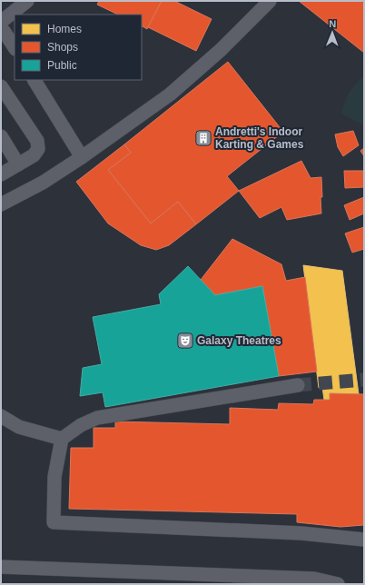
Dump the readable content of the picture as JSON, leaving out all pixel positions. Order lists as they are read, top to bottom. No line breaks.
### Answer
{"places":{"building":["Andretti's Indoor Karting & Games"],"theatre":["Galaxy Theatres"]},"legend":["Homes","Shops","Public"],"north":"top"}
